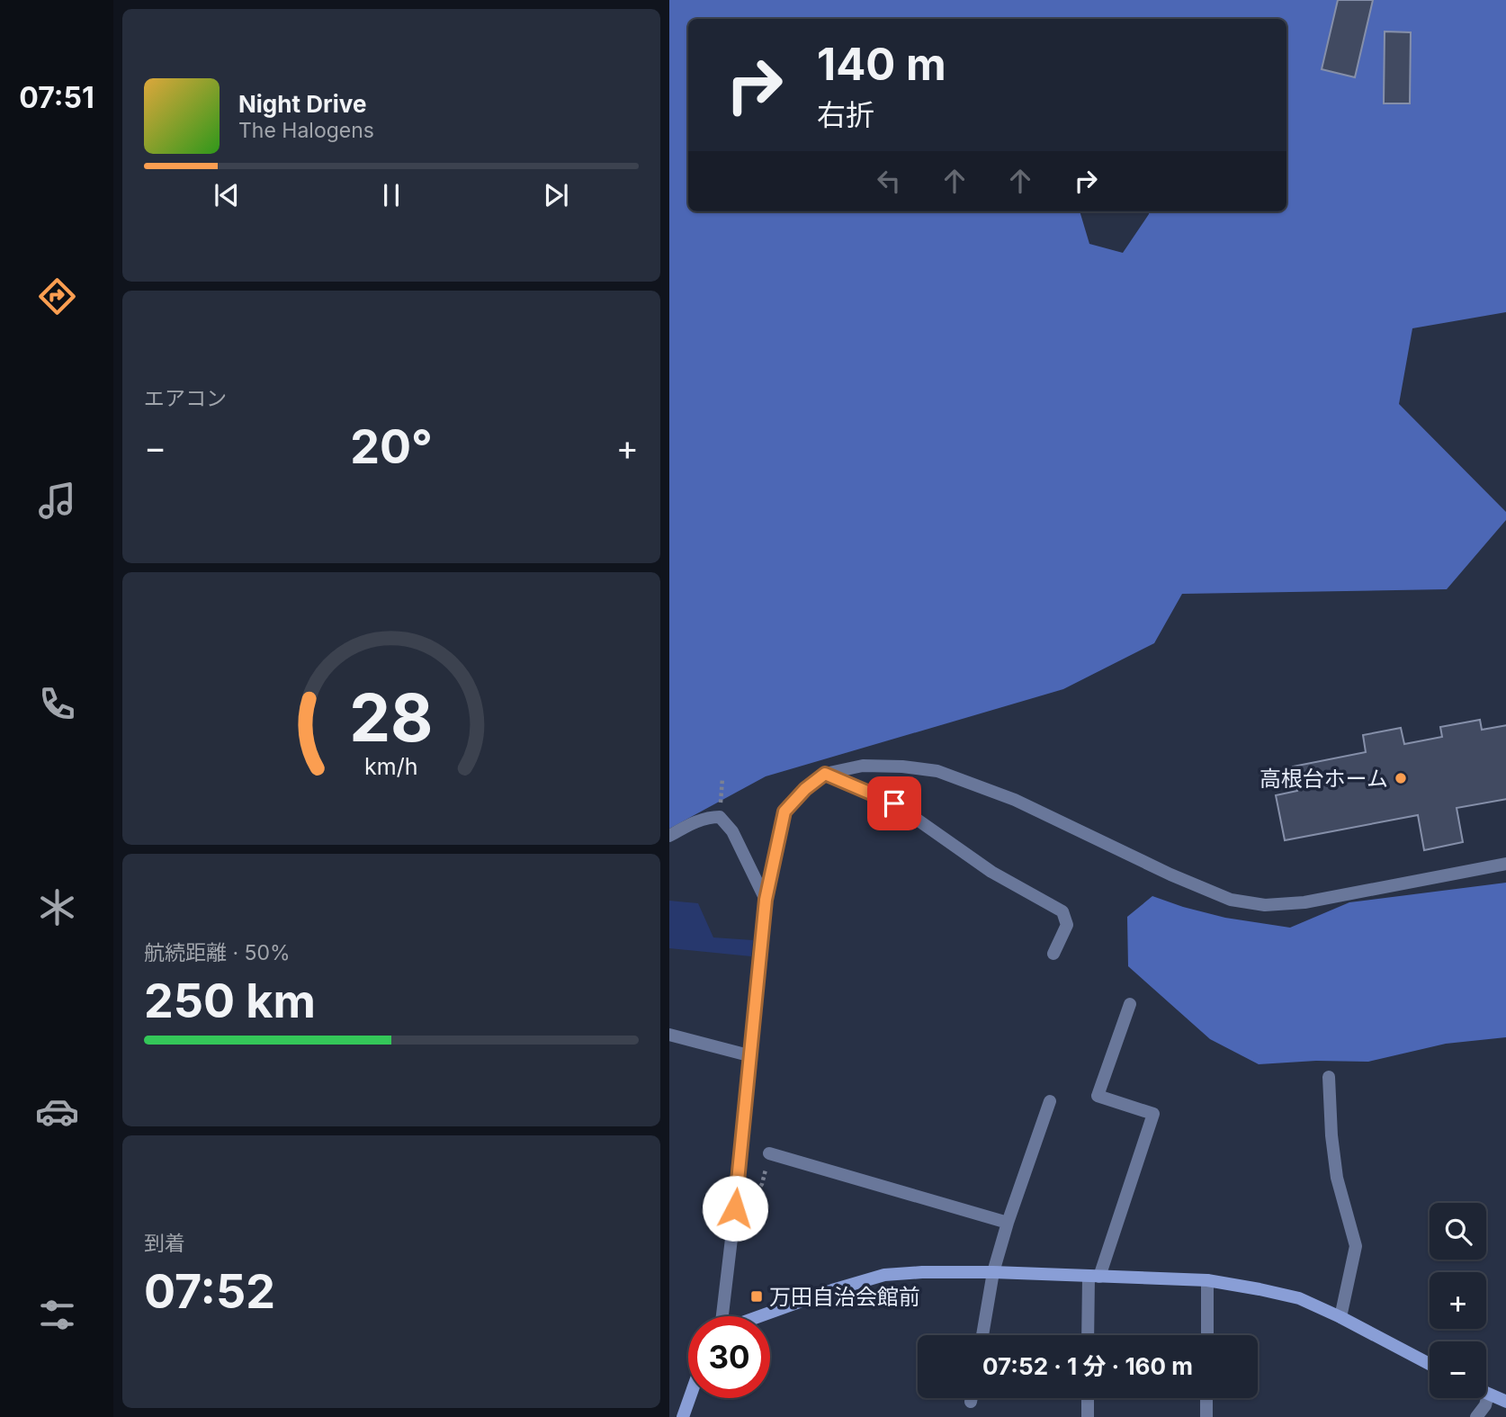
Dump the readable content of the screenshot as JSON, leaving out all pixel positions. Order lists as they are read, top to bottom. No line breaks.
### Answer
{"places":{"other":["高根台ホーム"],"transit":["万田自治会館前"]},"page":{"tabs":"07:51","turn":["140 m","右折"],"song":["Night Drive","The Halogens"],"tile":["エアコン",["航続距離 · 50%","250 km"],["到着","07:52"]],"heat":["−","20°","+"],"map_buttons":["+","−"],"limit":"30","trip":"07:52 · 1 分 · 160 m","gauge":["28","km/h"]}}
